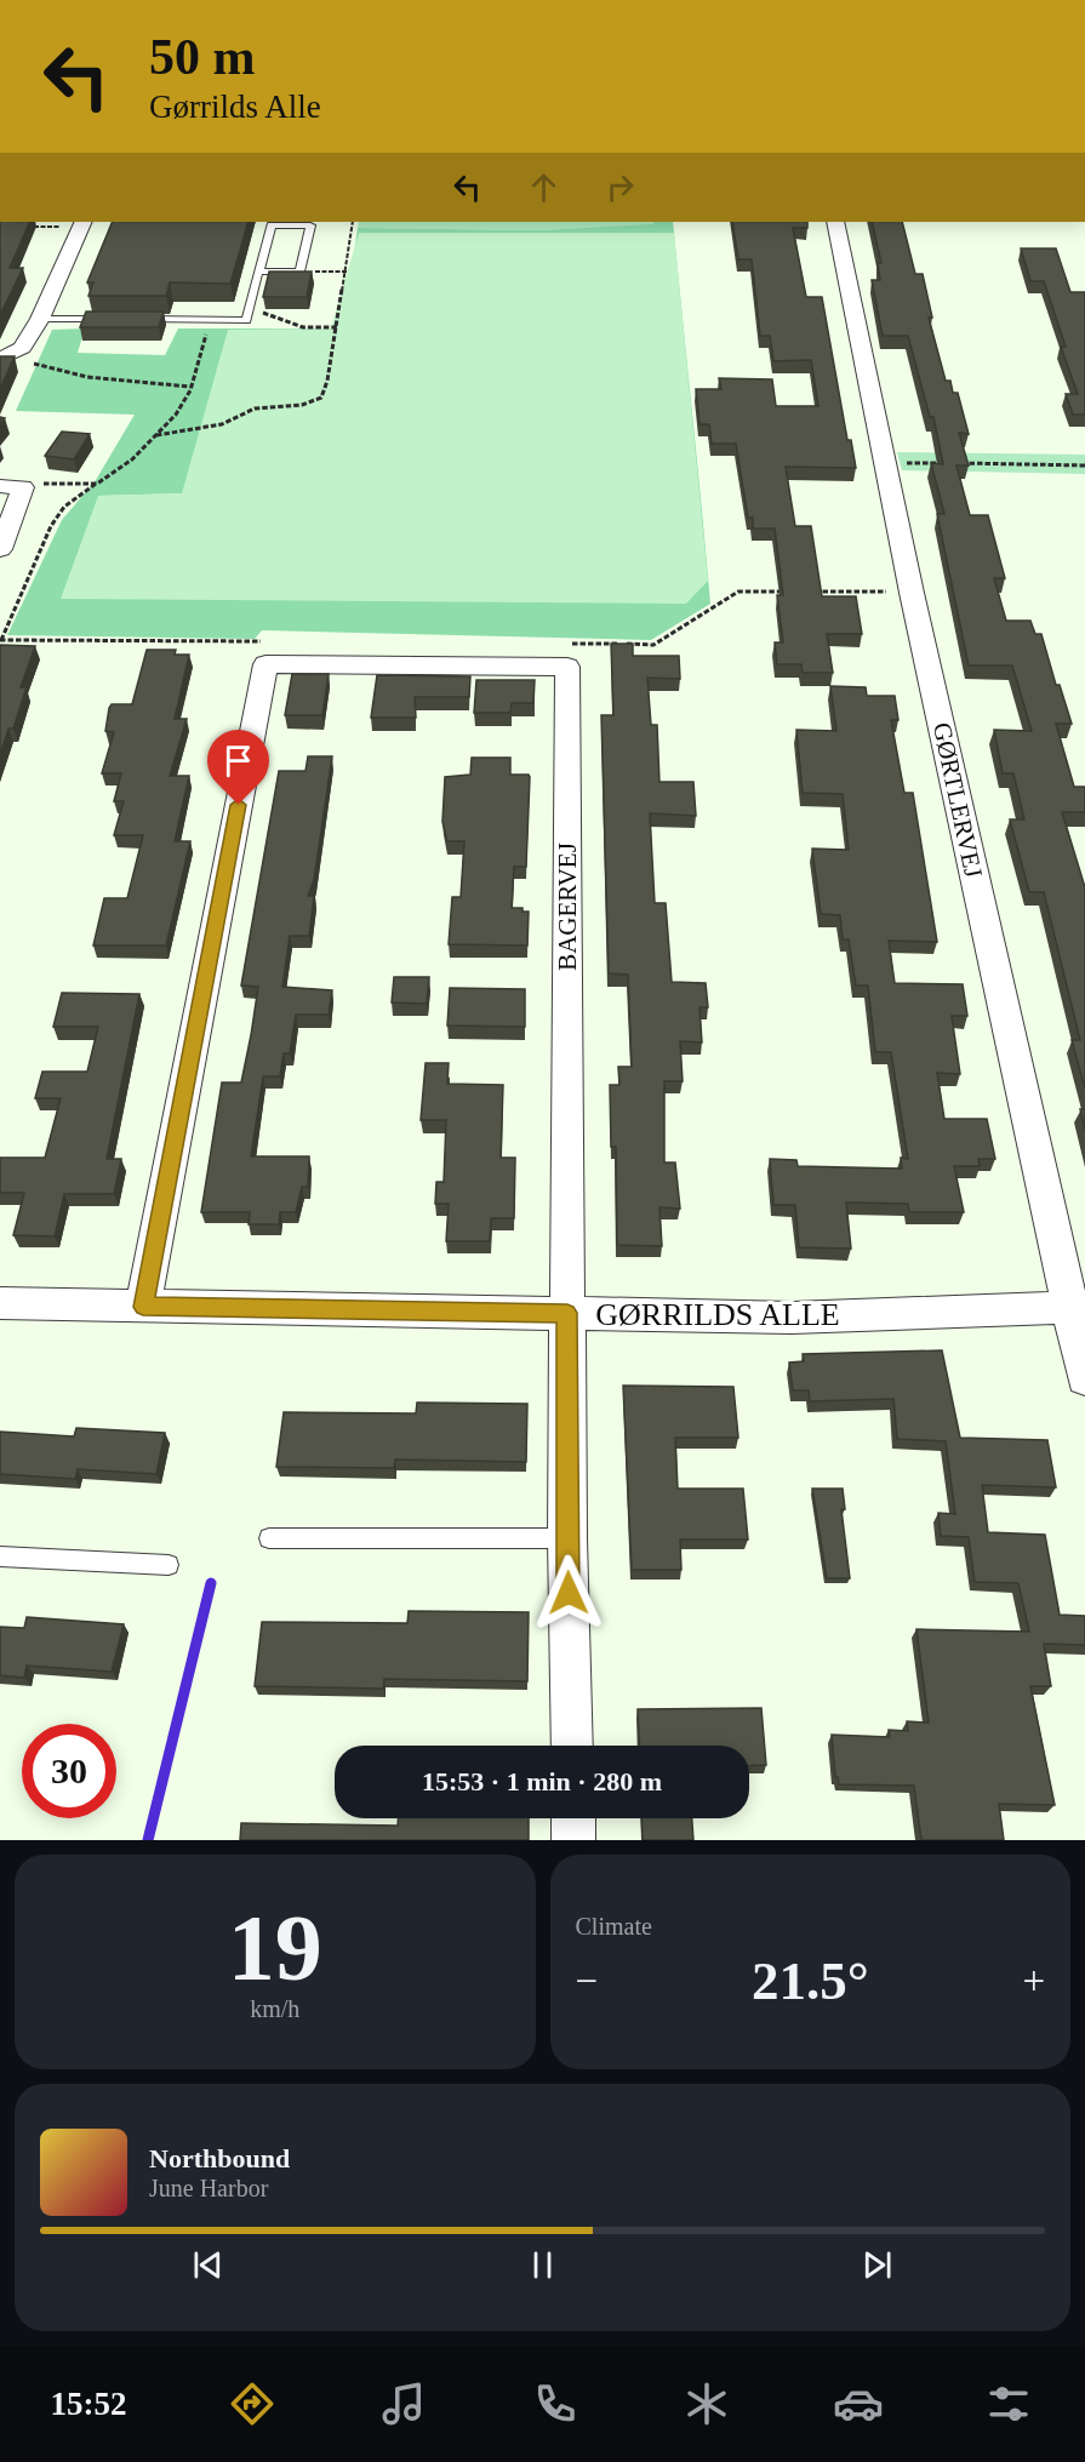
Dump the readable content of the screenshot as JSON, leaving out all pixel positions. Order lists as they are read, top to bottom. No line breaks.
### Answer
{"streets":{"street":["GØRTLERVEJ","BAGERVEJ","GØRRILDS ALLE"]},"crossings":[["GØRTLERVEJ","GØRRILDS ALLE"],["BAGERVEJ","GØRRILDS ALLE"]],"page":{"turn":["50 m","Gørrilds Alle"],"limit":"30","trip":"15:53 · 1 min · 280 m","tile":[["19","km/h"],"Climate"],"heat":["−","21.5°","+"],"song":["Northbound","June Harbor"],"tabs":"15:52"}}
